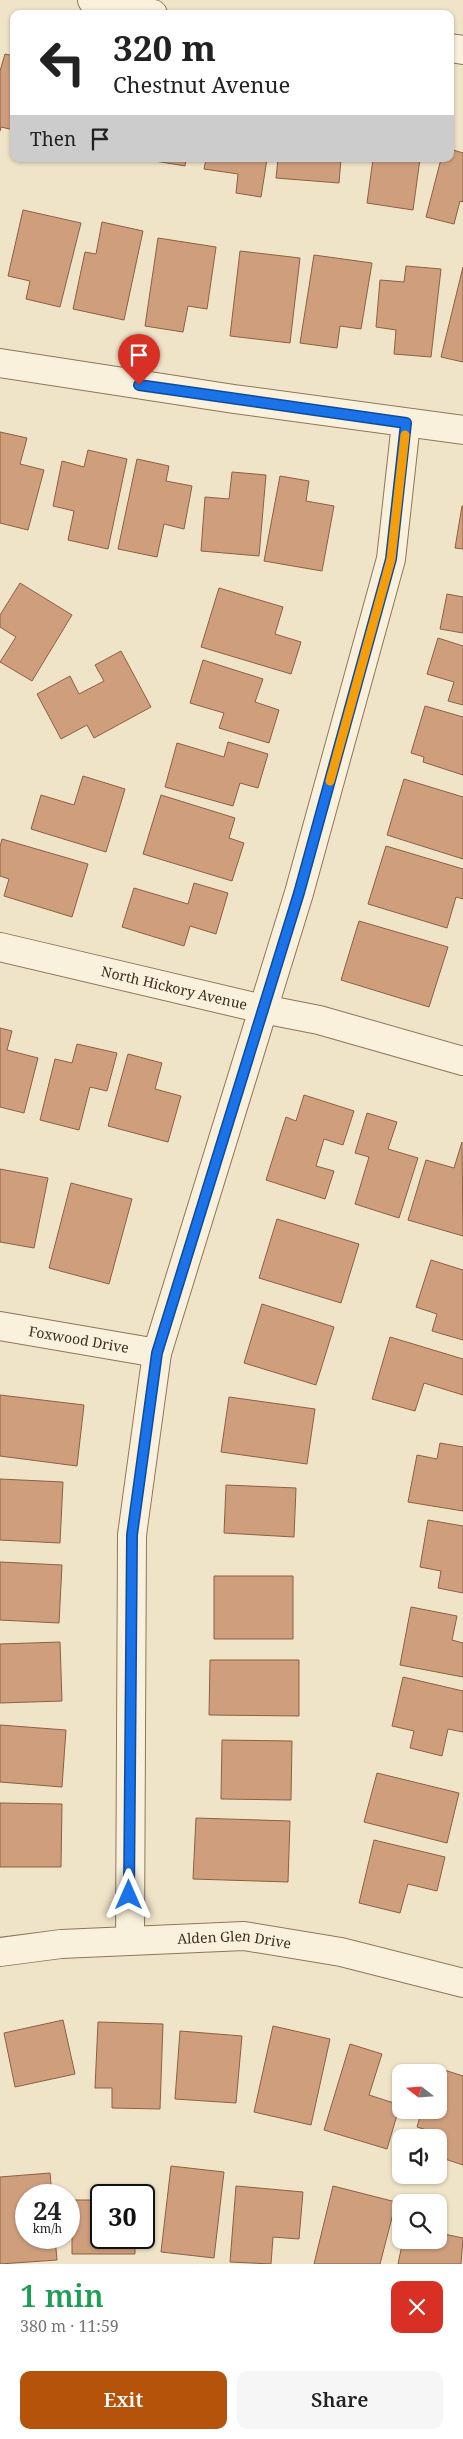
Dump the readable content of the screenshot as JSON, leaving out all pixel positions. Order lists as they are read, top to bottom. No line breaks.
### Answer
{"streets":{"street":["North Hickory Avenue","Foxwood Drive","Alden Glen Drive"]},"north":"left","page":{"turn":["320 m","Chestnut Avenue"],"then":"Then","speed":"24 km/h","limit":"30","heading":["1 min","380 m · 11:59"],"buttons":["Exit","Share"]}}
